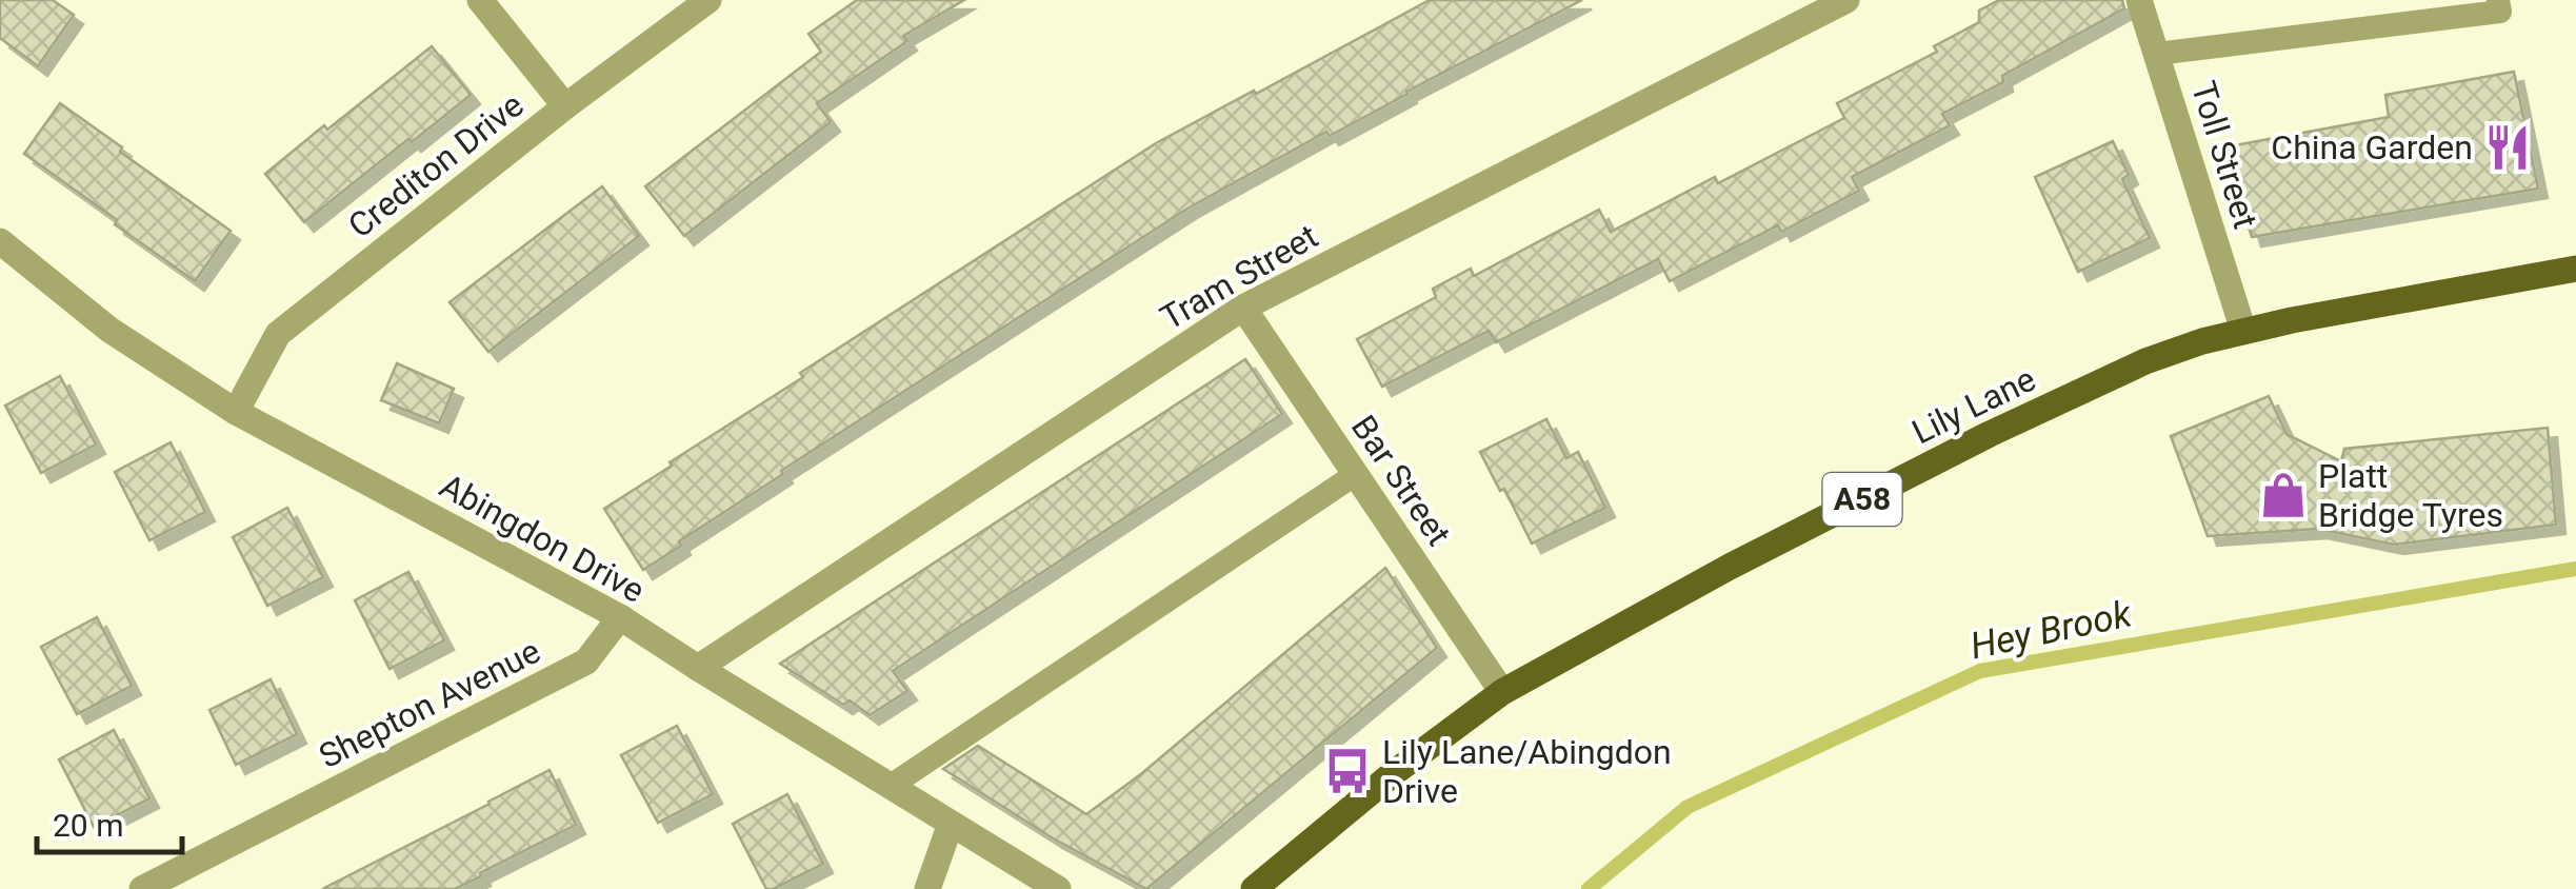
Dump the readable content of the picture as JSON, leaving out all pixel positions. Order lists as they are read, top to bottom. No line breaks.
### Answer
{"streets":{"main road":["Lily Lane","A58"],"street":["Toll Street","Crediton Drive","Tram Street","Bar Street","Abingdon Drive","Shepton Avenue"]},"crossings":[["Toll Street","Lily Lane"],["Crediton Drive","Abingdon Drive"],["Tram Street","Bar Street"],["Tram Street","Abingdon Drive"],["Lily Lane","Bar Street"],["Abingdon Drive","Shepton Avenue"]],"water":["Hey Brook"],"places":{"restaurant":["China Garden"],"shop":["Platt Bridge Tyres"],"bus stop":["Lily Lane/Abingdon Drive"]},"scale_bar":"20 m"}
